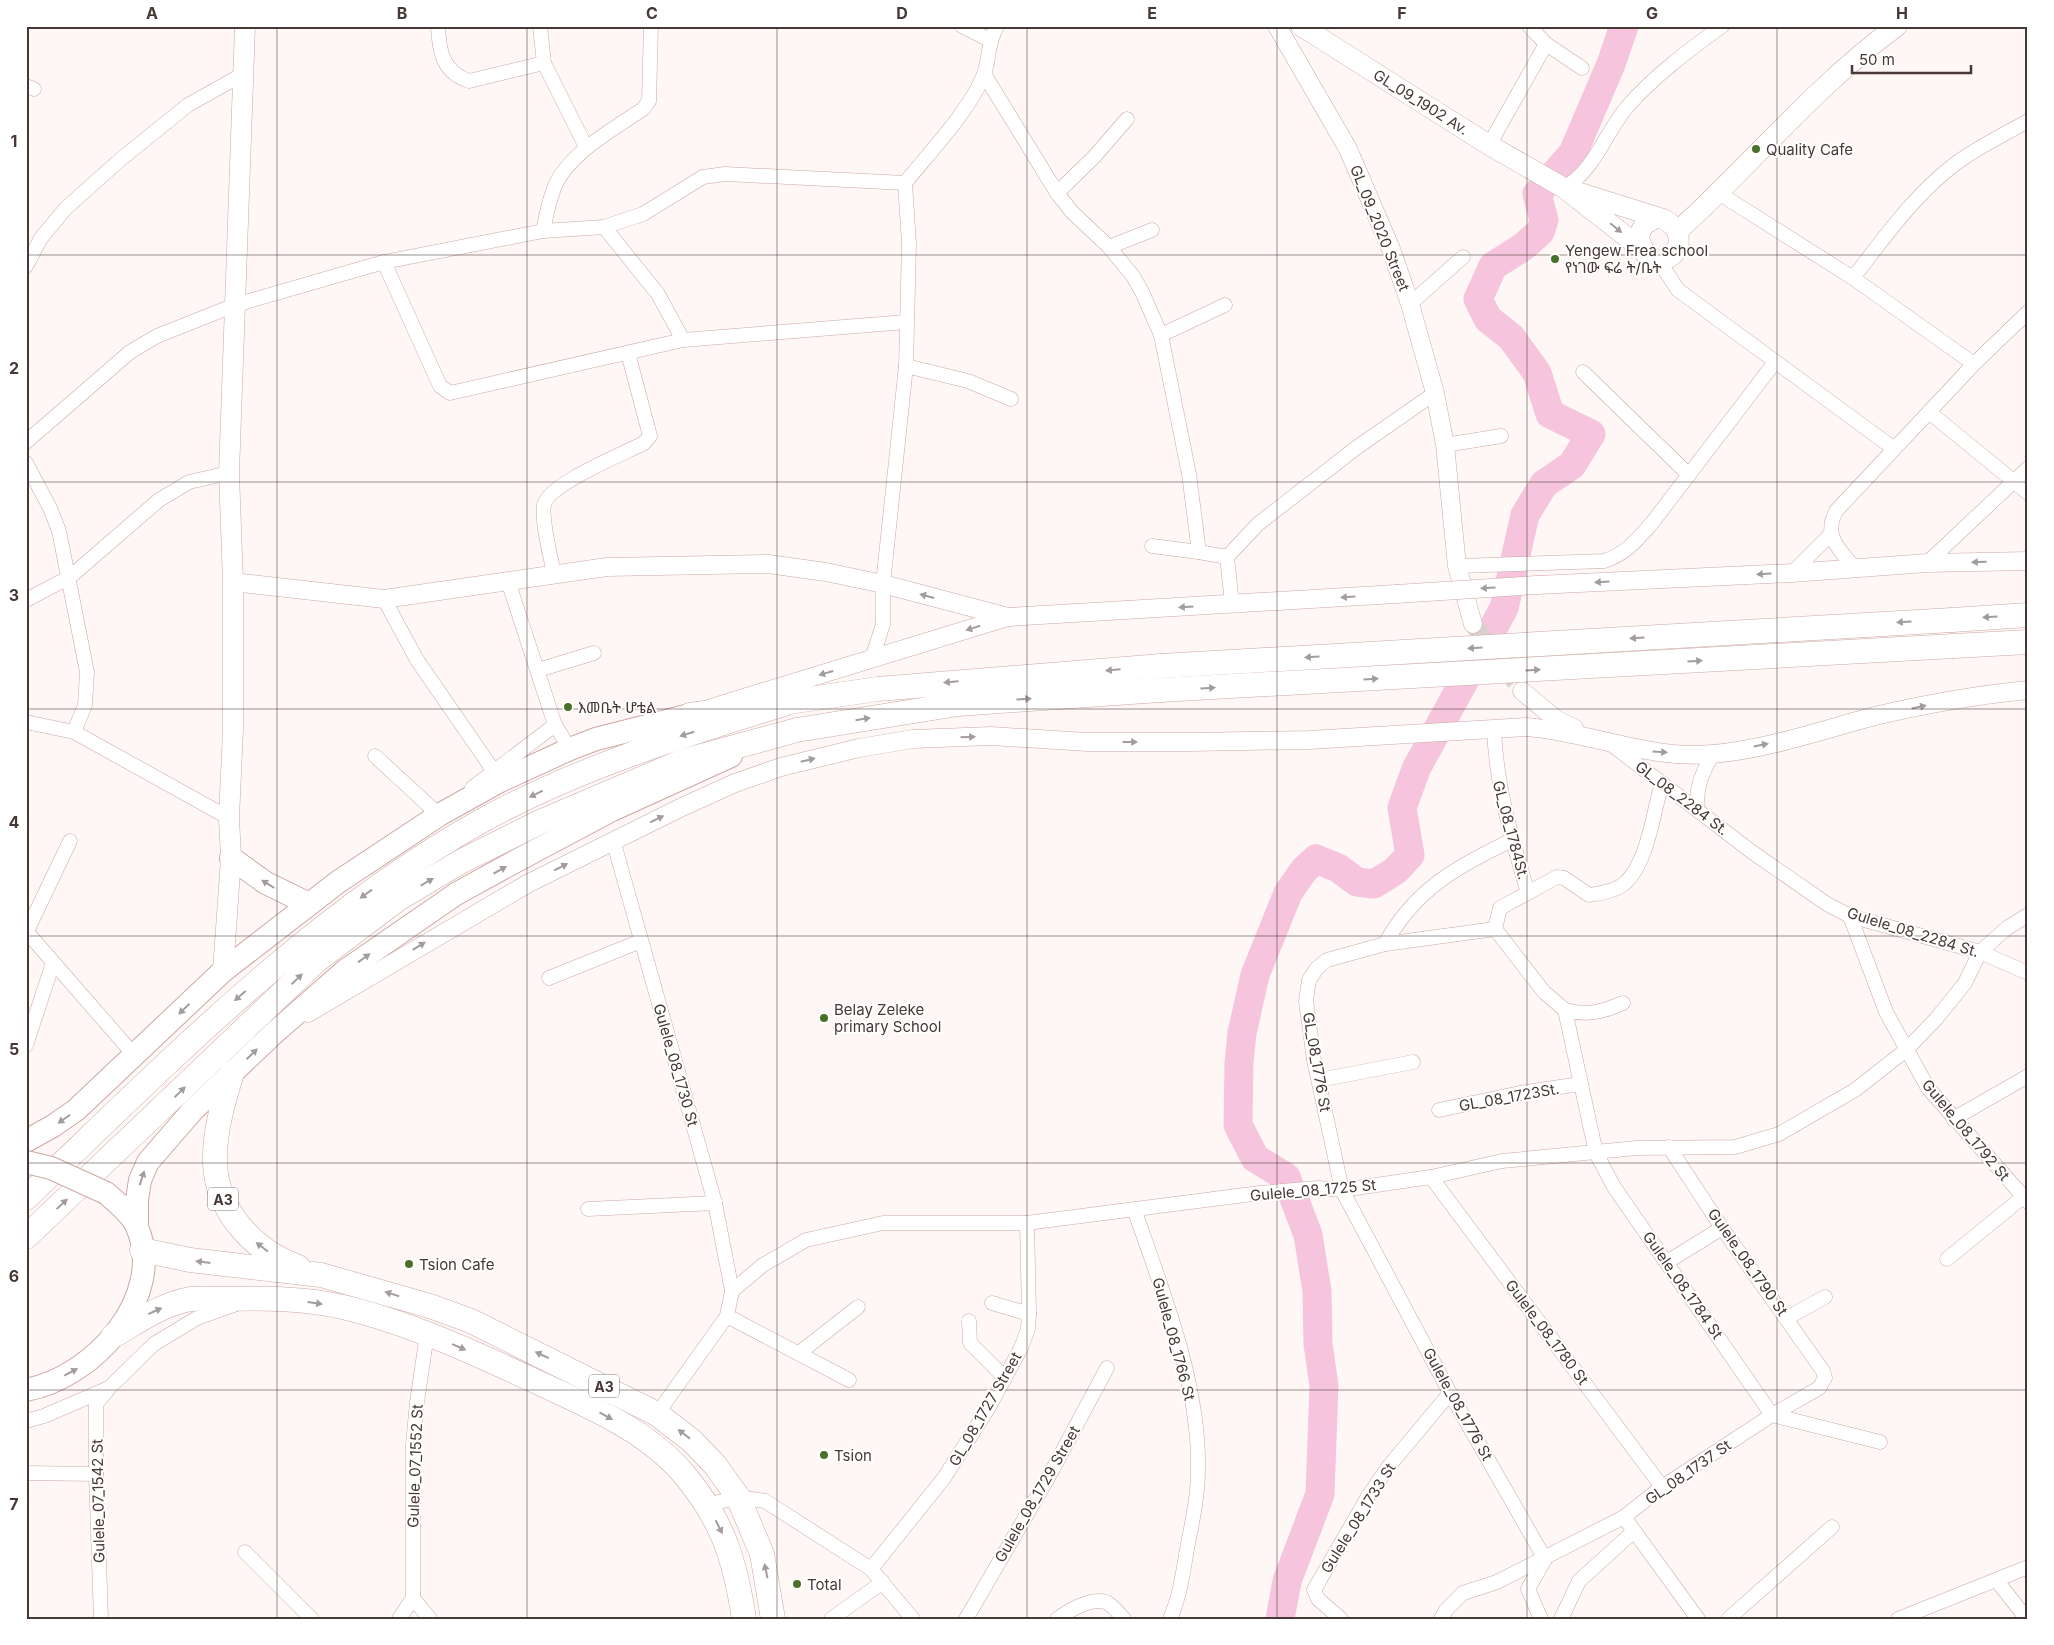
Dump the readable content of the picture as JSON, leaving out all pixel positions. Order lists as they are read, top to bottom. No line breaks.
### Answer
{"streets":{"highway":["A3"],"main road":["GL_09_1902 Av."],"street":["GL_09_2020 Street","GL_08_2284 St.","GL_08_1784St.","Gulele_08_2284 St.","GL_08_1776 St","Gulele_08_1730 St","GL_08_1723St.","Gulele_08_1792 St","Gulele_08_1725 St","Gulele_08_1790 St","Gulele_08_1784 St","Gulele_08_1780 St","Gulele_08_1766 St","Gulele_08_1776 St","GL_08_1727 Street","Gulele_07_1552 St","GL_08_1737 St","Gulele_08_1729 Street","Gulele_07_1542 St","Gulele_08_1733 St"]},"crossings":[["GL_08_2284 St.","Gulele_08_2284 St."],["GL_08_1784St.","GL_08_1776 St"],["Gulele_08_2284 St.","Gulele_08_1792 St"],["Gulele_08_2284 St.","Gulele_08_1725 St"],["GL_08_1776 St","Gulele_08_1725 St"],["GL_08_1776 St","Gulele_08_1776 St"],["Gulele_08_1730 St","Gulele_08_1725 St"],["Gulele_08_1792 St","Gulele_08_1725 St"],["Gulele_08_1725 St","Gulele_08_1790 St"],["Gulele_08_1725 St","Gulele_08_1784 St"],["Gulele_08_1725 St","Gulele_08_1780 St"],["Gulele_08_1725 St","Gulele_08_1766 St"],["Gulele_08_1725 St","Gulele_08_1776 St"],["Gulele_08_1725 St","GL_08_1727 Street"],["A3","Gulele_07_1552 St"],["Gulele_08_1790 St","GL_08_1737 St"],["Gulele_08_1784 St","GL_08_1737 St"],["Gulele_08_1780 St","GL_08_1737 St"],["Gulele_08_1776 St","GL_08_1737 St"],["Gulele_08_1776 St","Gulele_08_1733 St"]],"places":["Quality Cafe","Yengew Frea school የነገው ፍሬ ት/ቤት","እመቤት ሆቴል","Belay Zeleke primary School","Tsion Cafe","Tsion","Total"],"scale_bar":"50 m","grid":{"columns":["A","B","C","D","E","F","G","H"],"rows":["1","2","3","4","5","6","7"]}}
